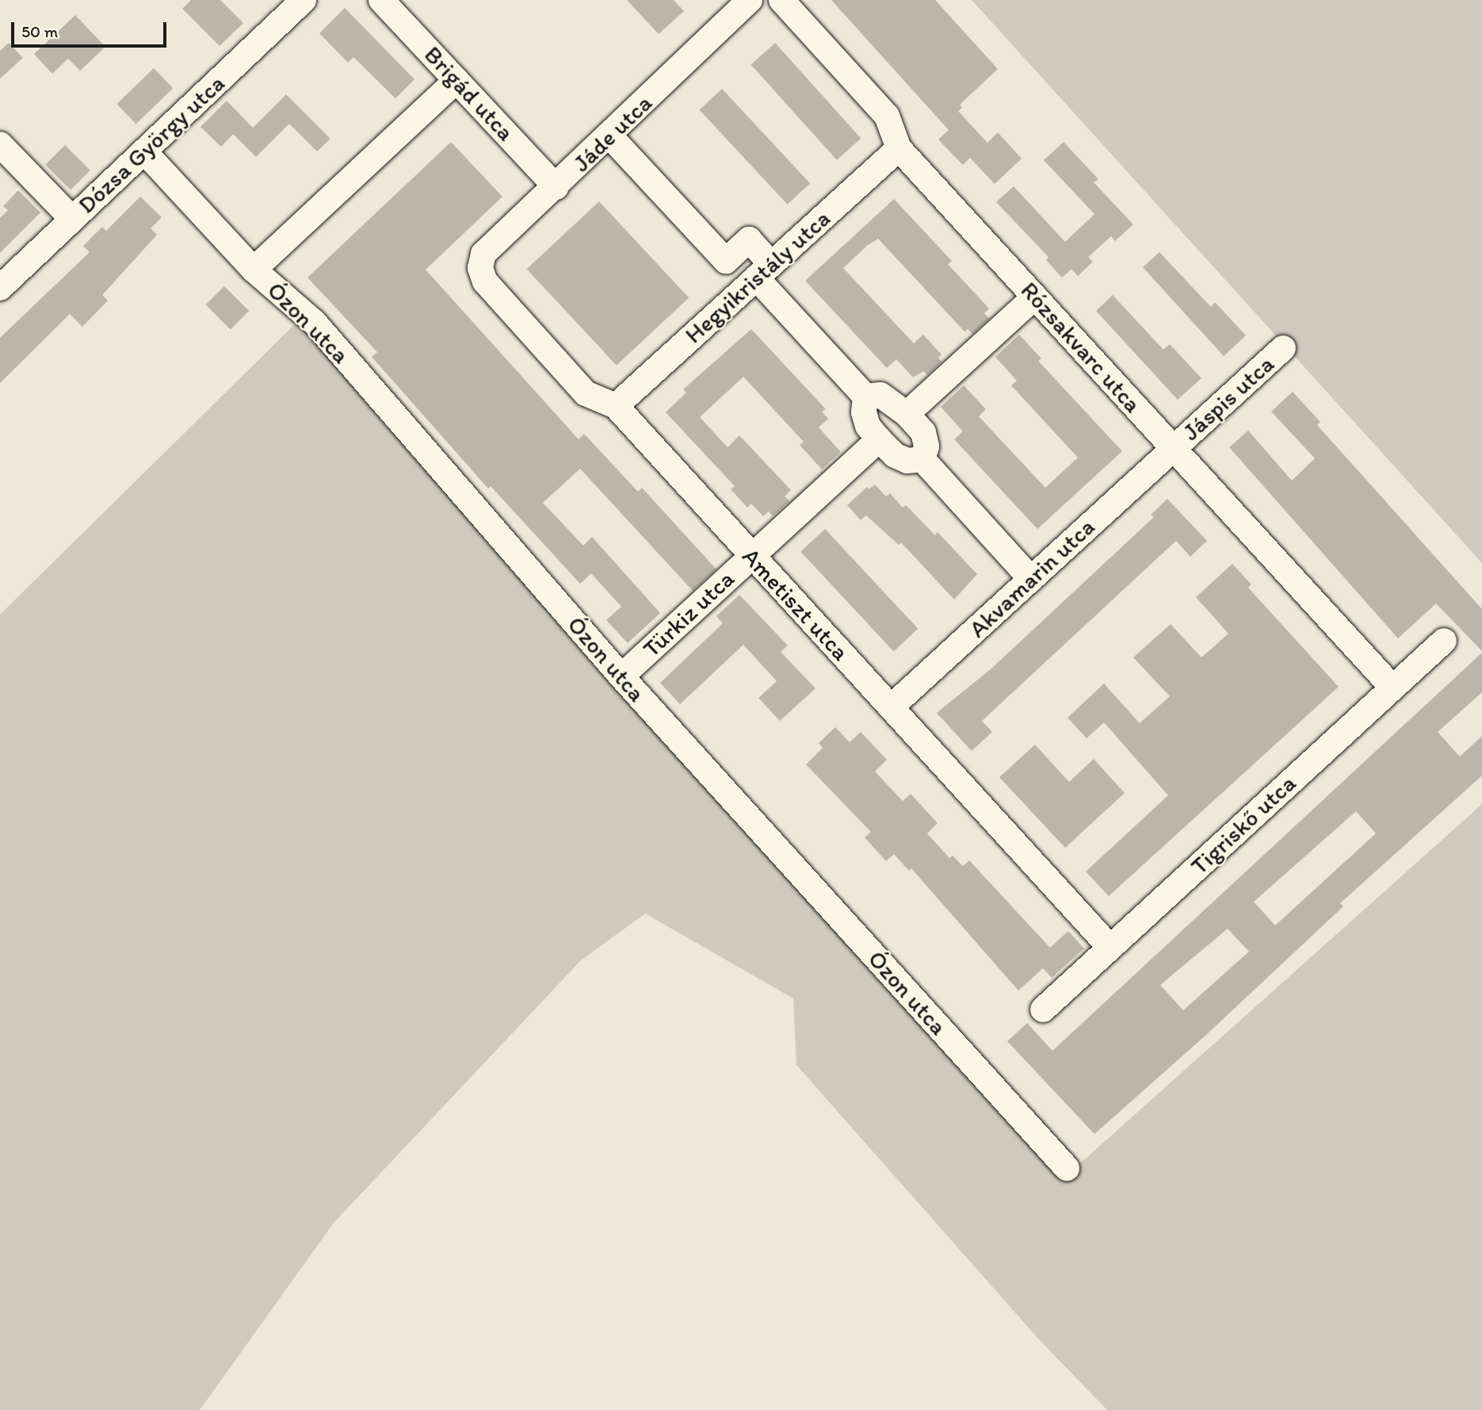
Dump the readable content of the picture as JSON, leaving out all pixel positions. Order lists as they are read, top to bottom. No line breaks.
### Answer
{"streets":{"street":["Brigád utca","Jáde utca","Dózsa György utca","Hegyikristály utca","Ózon utca","Rózsakvarc utca","Jáspis utca","Akvamarin utca","Ametiszt utca","Türkiz utca","Tigriskő utca"]},"crossings":[["Brigád utca","Jáde utca"],["Jáde utca","Ametiszt utca"],["Dózsa György utca","Ózon utca"],["Hegyikristály utca","Rózsakvarc utca"],["Hegyikristály utca","Ametiszt utca"],["Ózon utca","Türkiz utca"],["Rózsakvarc utca","Jáspis utca"],["Rózsakvarc utca","Akvamarin utca"],["Rózsakvarc utca","Tigriskő utca"],["Jáspis utca","Akvamarin utca"],["Akvamarin utca","Ametiszt utca"],["Ametiszt utca","Türkiz utca"],["Ametiszt utca","Tigriskő utca"]],"scale_bar":"50 m"}
